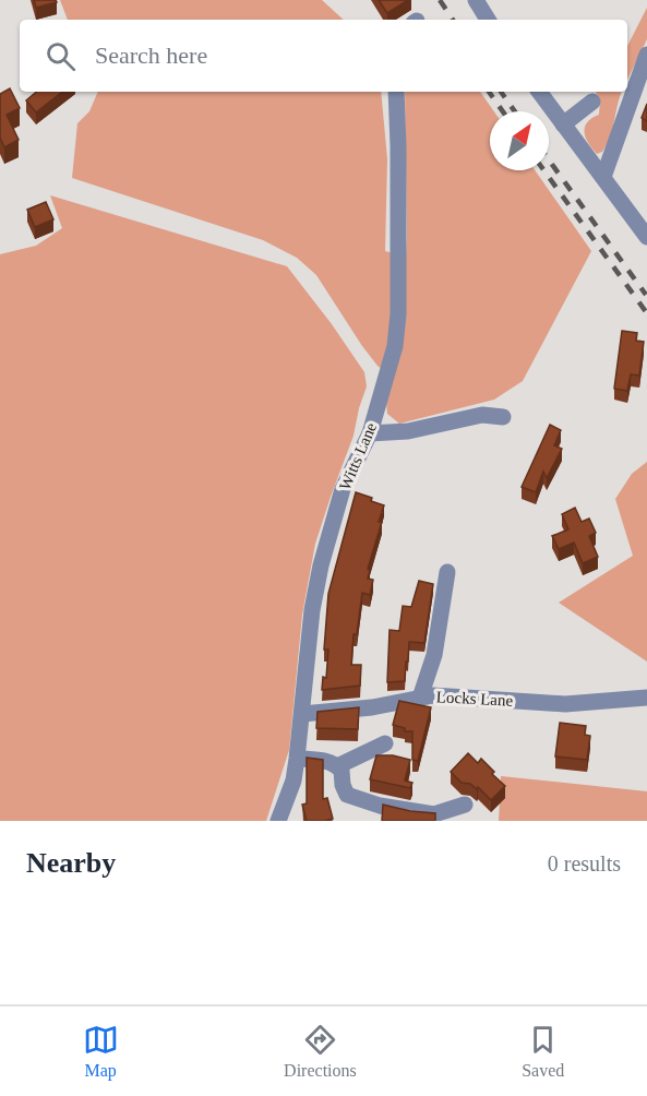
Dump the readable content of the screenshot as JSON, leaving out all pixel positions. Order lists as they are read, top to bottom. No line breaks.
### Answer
{"streets":{"street":["Witts Lane","Locks Lane"]},"crossings":[["Witts Lane","Locks Lane"]],"north":"top right","page":{"search":"Search here","heading":["Nearby","0 results"],"nav":["Map","Directions","Saved"]}}
